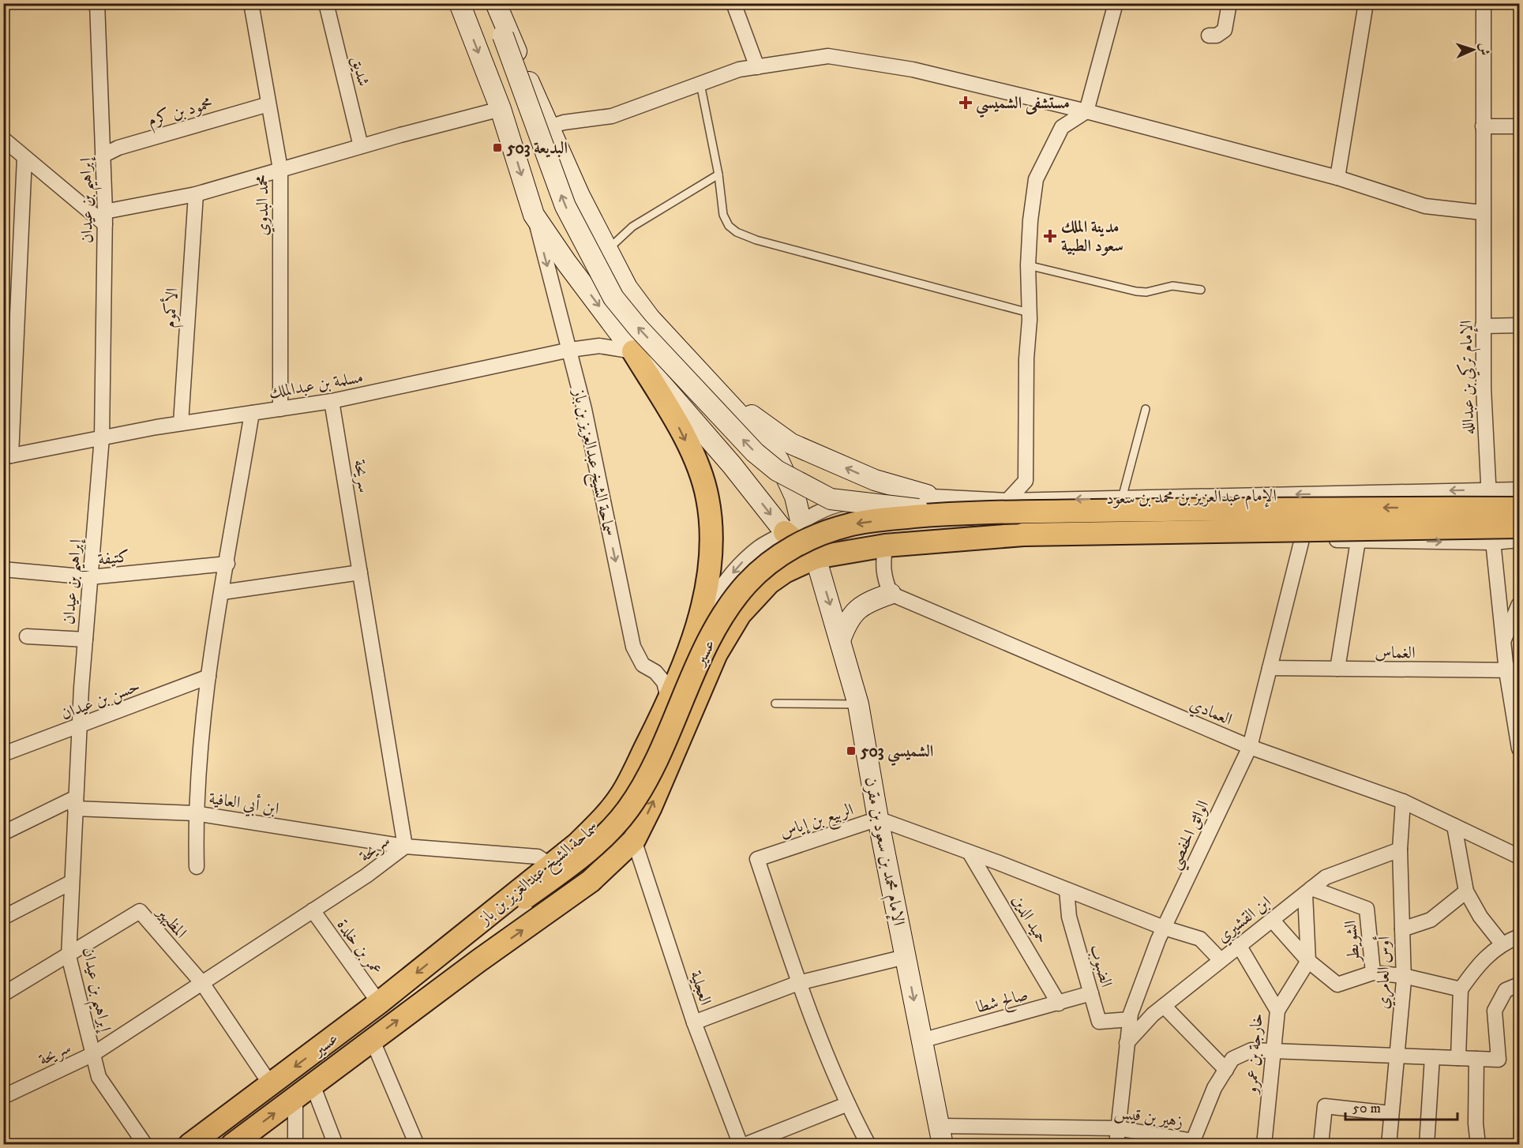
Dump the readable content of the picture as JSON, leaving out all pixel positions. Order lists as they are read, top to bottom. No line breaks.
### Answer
{"streets":{"main road":["سماحة الشيخ عبدالعزيز بن باز","الإمام عبدالعزيز بن محمد بن سعود","عسير"],"street":["شديق","محمود بن كرم","إبراهيم بن عيدان","محمد البدوي","الأكموم","الإمام تركي بن عبدالله","مسلمة بن عبدالملك","سريحة","كتيفة","الغماس","حسن بن عيدان","العمادي","ابن أبي العافية","الربيع بن إياس","الواثق الحفصي","الإمام محمد بن سعود بن مقرن","حميد الدين","ابن القشيري","المظيهير","الشويطر","عمر بن خلدة","الضبوب","أوس العامري","العجلية","صالح شطا","خارجة بن عمرو","زهير بن قيس"]},"crossings":[["محمود بن كرم","إبراهيم بن عيدان"],["محمود بن كرم","محمد البدوي"],["إبراهيم بن عيدان","مسلمة بن عبدالملك"],["إبراهيم بن عيدان","سريحة"],["إبراهيم بن عيدان","كتيفة"],["إبراهيم بن عيدان","حسن بن عيدان"],["إبراهيم بن عيدان","ابن أبي العافية"],["إبراهيم بن عيدان","المظيهير"],["محمد البدوي","مسلمة بن عبدالملك"],["الأكموم","مسلمة بن عبدالملك"],["الإمام تركي بن عبدالله","الإمام عبدالعزيز بن محمد بن سعود"],["الإمام تركي بن عبدالله","الغماس"],["مسلمة بن عبدالملك","سماحة الشيخ عبدالعزيز بن باز"],["مسلمة بن عبدالملك","سريحة"],["سماحة الشيخ عبدالعزيز بن باز","عسير"],["سماحة الشيخ عبدالعزيز بن باز","ابن أبي العافية"],["سماحة الشيخ عبدالعزيز بن باز","الإمام محمد بن سعود بن مقرن"],["سريحة","ابن أبي العافية"],["سريحة","المظيهير"],["سريحة","عمر بن خلدة"],["الإمام عبدالعزيز بن محمد بن سعود","عسير"],["عسير","المظيهير"],["عسير","عمر بن خلدة"],["الغماس","الواثق الحفصي"],["العمادي","الواثق الحفصي"],["العمادي","أوس العامري"],["الربيع بن إياس","الواثق الحفصي"],["الربيع بن إياس","الإمام محمد بن سعود بن مقرن"],["الربيع بن إياس","حميد الدين"],["الربيع بن إياس","ابن القشيري"],["الربيع بن إياس","الضبوب"],["الواثق الحفصي","ابن القشيري"],["الواثق الحفصي","الضبوب"],["الواثق الحفصي","زهير بن قيس"],["الإمام محمد بن سعود بن مقرن","صالح شطا"],["الإمام محمد بن سعود بن مقرن","زهير بن قيس"],["حميد الدين","صالح شطا"],["ابن القشيري","الشويطر"],["ابن القشيري","أوس العامري"],["ابن القشيري","خارجة بن عمرو"],["الضبوب","صالح شطا"],["أوس العامري","زهير بن قيس"],["خارجة بن عمرو","زهير بن قيس"]],"places":{"health":["مستشفى الشميسي","مدينة الملك سعود الطبية"],"transit":["البديعة 503","الشميسي 503"]},"scale_bar":"50 m","north":"right"}
